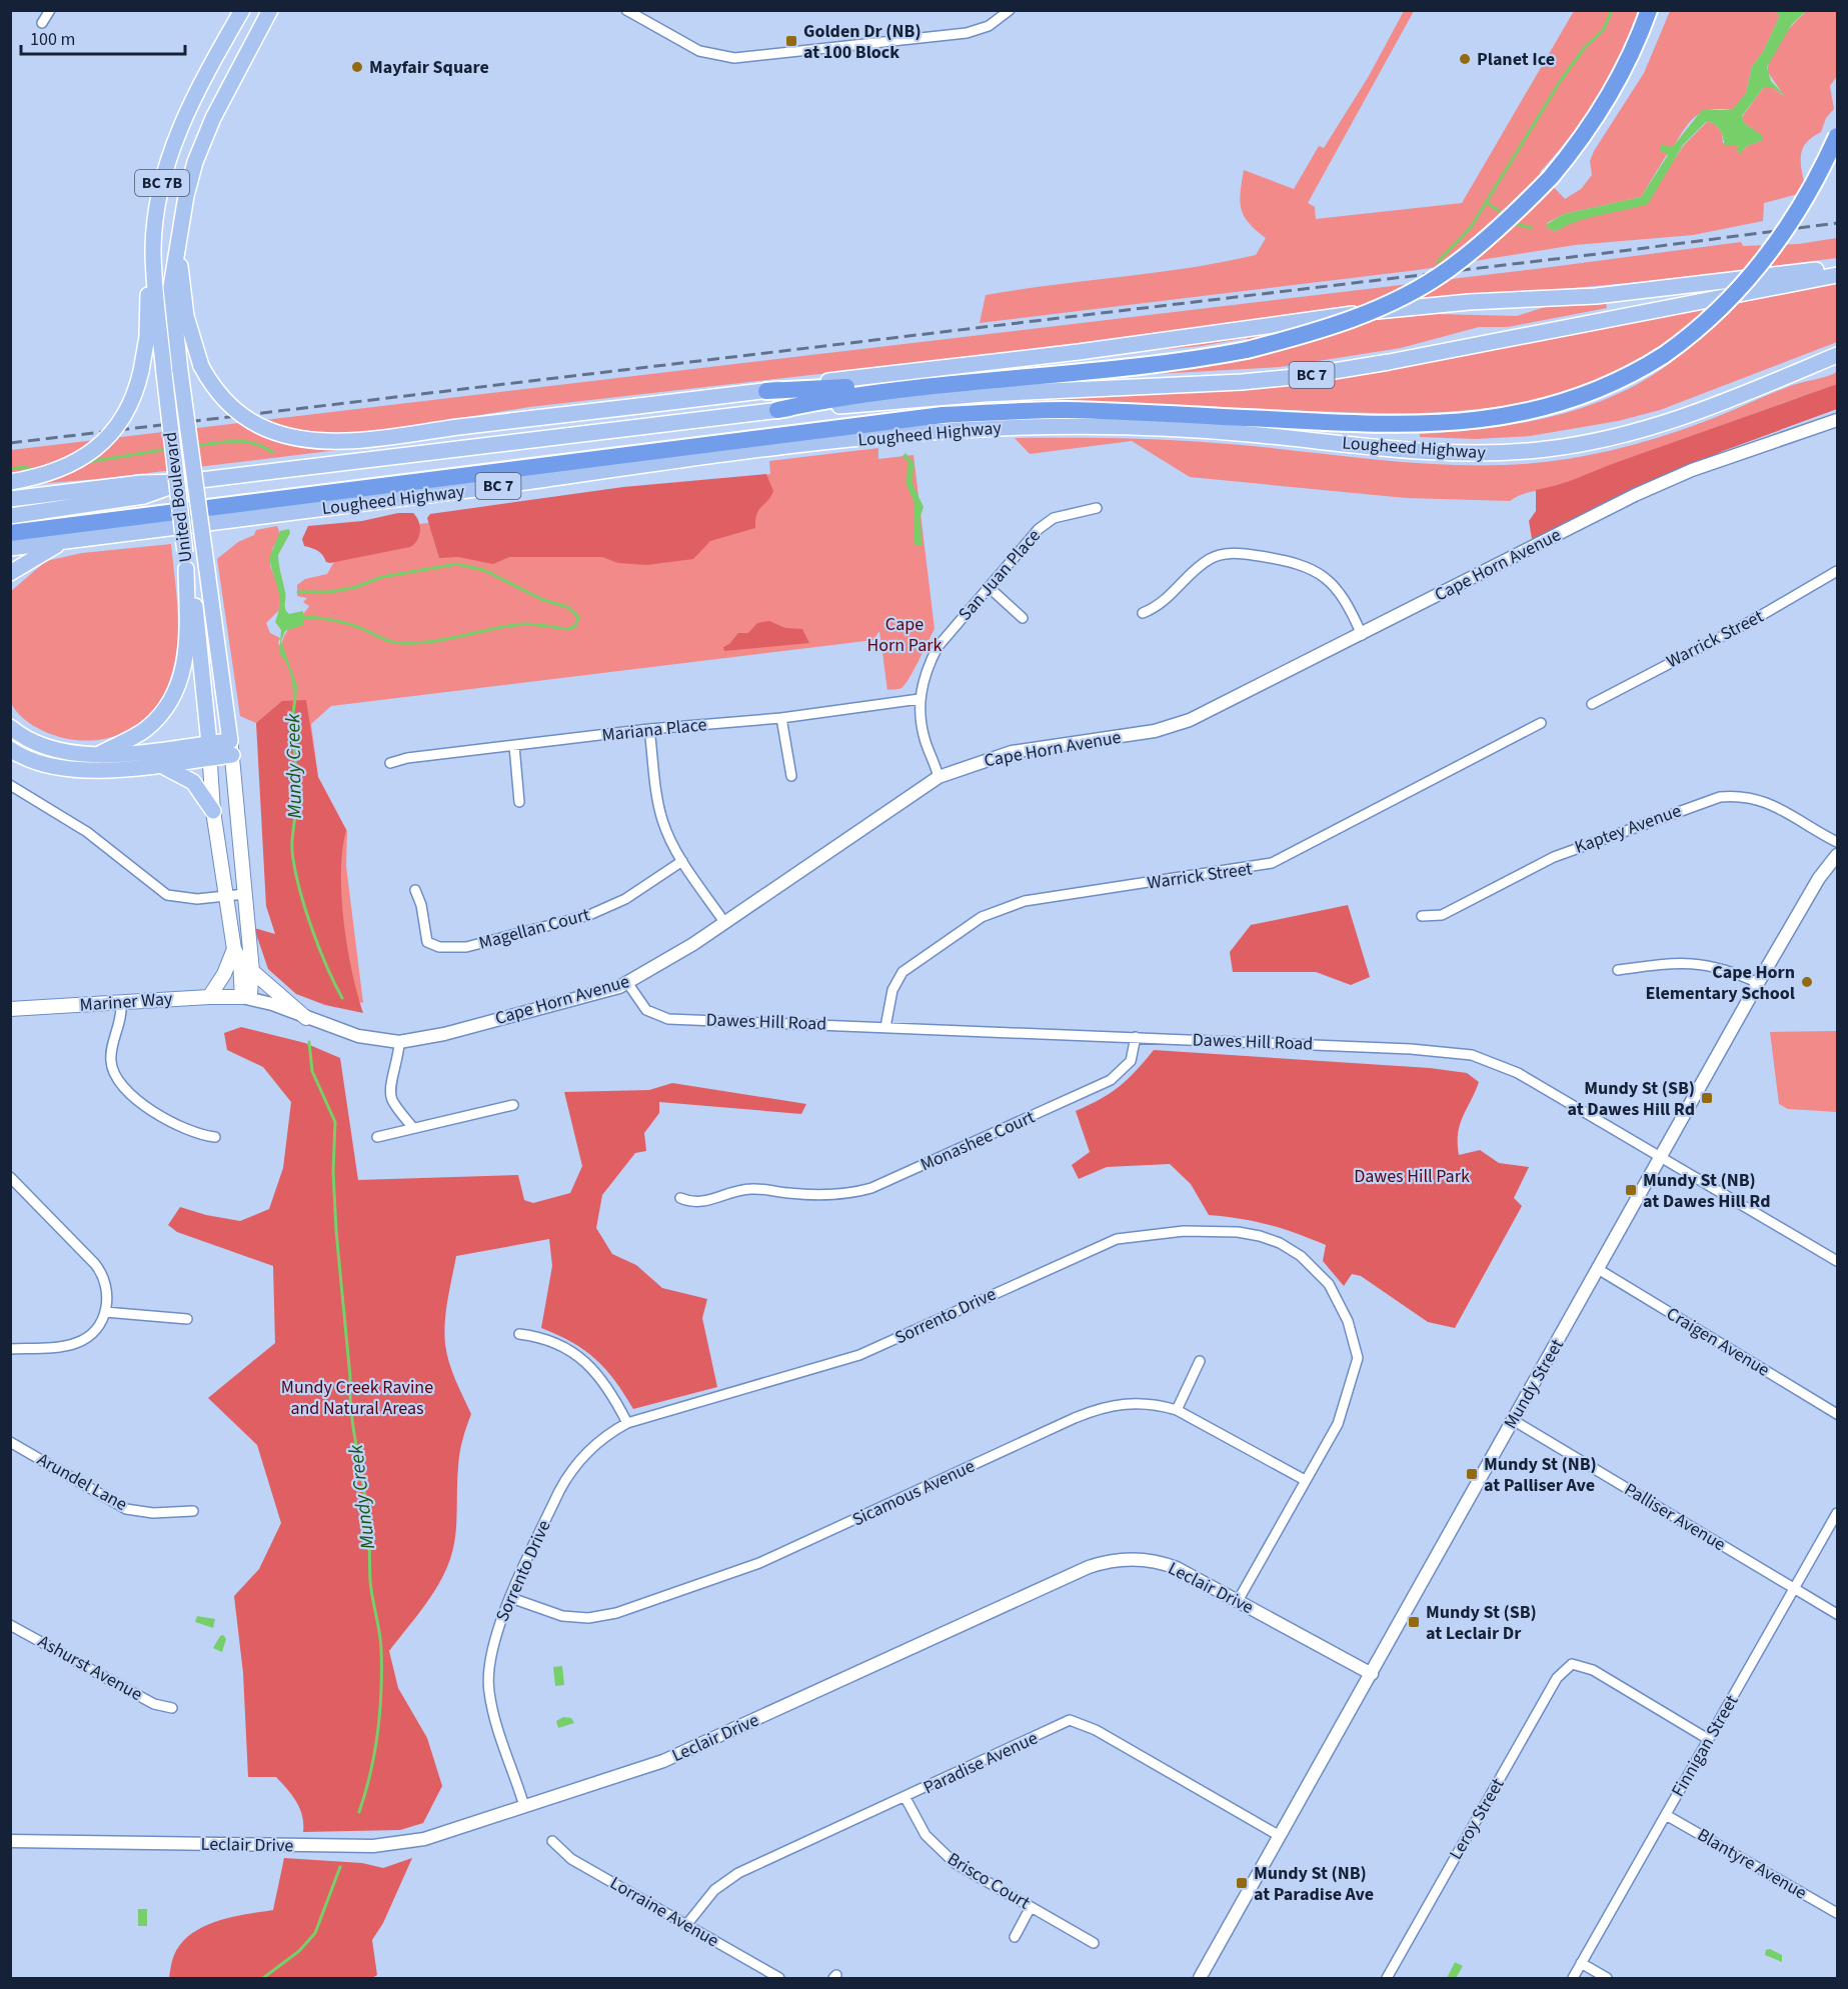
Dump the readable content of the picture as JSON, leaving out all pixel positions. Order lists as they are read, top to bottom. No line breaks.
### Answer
{"streets":{"main road":["BC 7B","BC 7","Lougheed Highway","United Boulevard","Mariner Way"],"street":["Cape Horn Avenue","San Juan Place","Warrick Street","Mariana Place","Kaptey Avenue","Magellan Court","Dawes Hill Road","Monashee Court","Sorrento Drive","Craigen Avenue","Mundy Street","Arundel Lane","Sicamous Avenue","Palliser Avenue","Leclair Drive","Ashurst Avenue","Finnigan Street","Paradise Avenue","Leroy Street","Blantyre Avenue","Brisco Court","Lorraine Avenue"]},"crossings":[["United Boulevard","Cape Horn Avenue"],["United Boulevard","Mariner Way"],["Cape Horn Avenue","San Juan Place"],["Cape Horn Avenue","Mariner Way"],["Cape Horn Avenue","Dawes Hill Road"],["San Juan Place","Mariana Place"],["Warrick Street","Dawes Hill Road"],["Dawes Hill Road","Monashee Court"],["Dawes Hill Road","Mundy Street"],["Sorrento Drive","Sicamous Avenue"],["Sorrento Drive","Leclair Drive"],["Craigen Avenue","Mundy Street"],["Mundy Street","Palliser Avenue"],["Mundy Street","Leclair Drive"],["Mundy Street","Paradise Avenue"],["Palliser Avenue","Finnigan Street"],["Finnigan Street","Leroy Street"],["Finnigan Street","Blantyre Avenue"],["Paradise Avenue","Brisco Court"],["Paradise Avenue","Lorraine Avenue"]],"water":["Mundy Creek"],"parks":["Cape Horn Park","Dawes Hill Park","Mundy Creek Ravine and Natural Areas"],"places":{"transit":["Golden Dr (NB) at 100 Block","Mundy St (SB) at Dawes Hill Rd","Mundy St (NB) at Dawes Hill Rd","Mundy St (NB) at Palliser Ave","Mundy St (SB) at Leclair Dr","Mundy St (NB) at Paradise Ave"],"other":["Planet Ice","Mayfair Square","Cape Horn Elementary School"]},"scale_bar":"100 m"}
